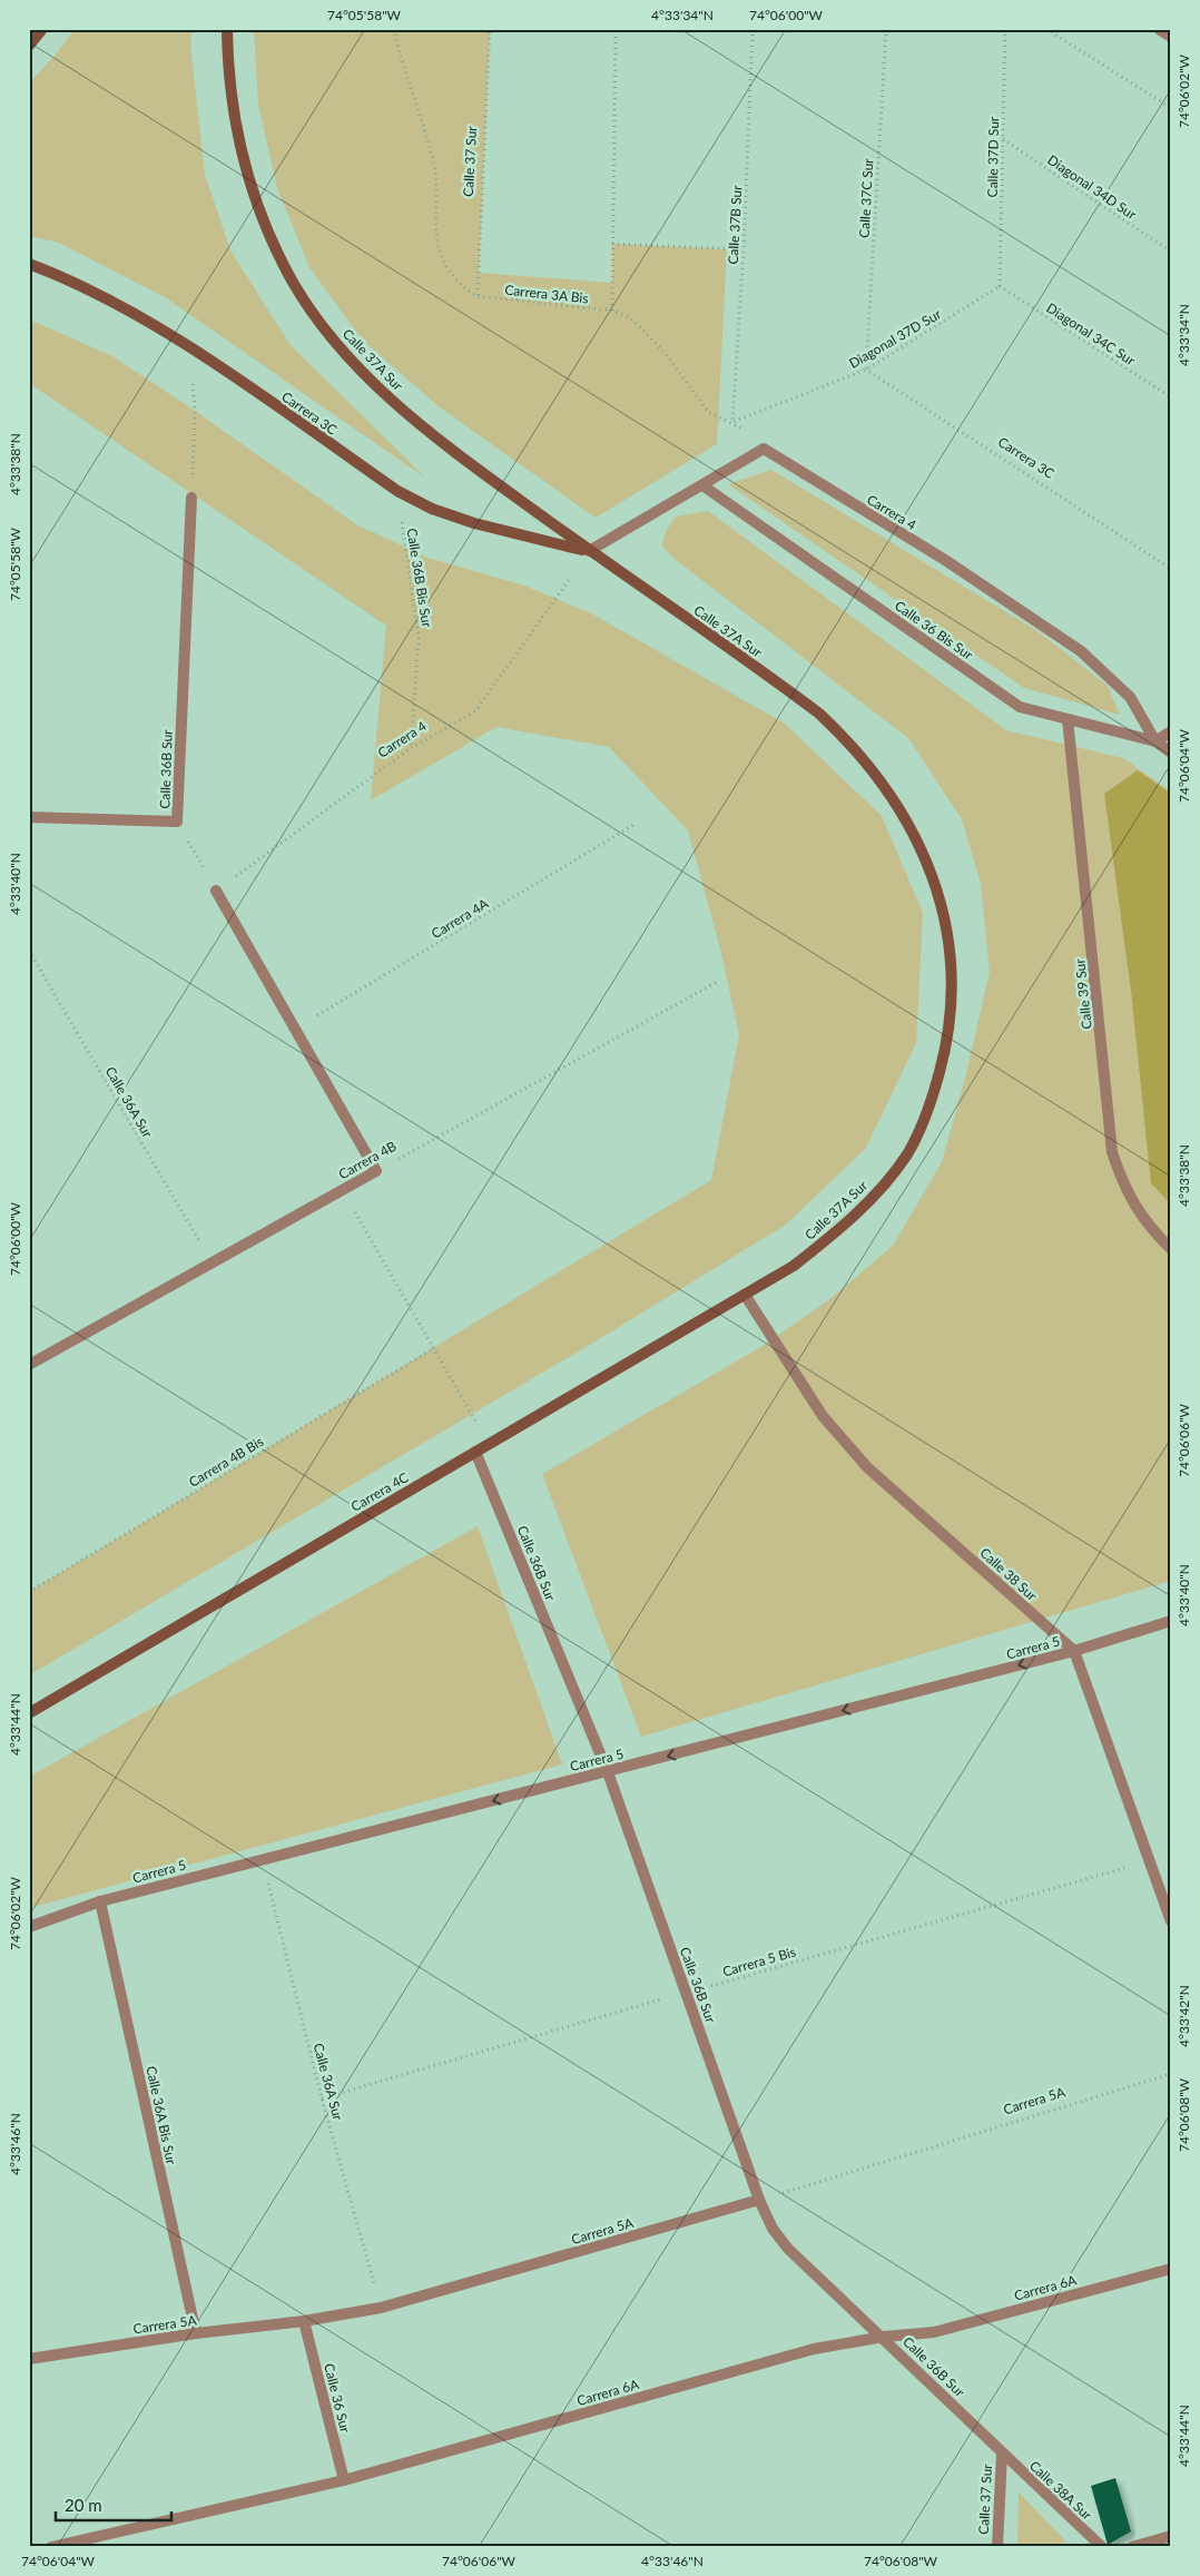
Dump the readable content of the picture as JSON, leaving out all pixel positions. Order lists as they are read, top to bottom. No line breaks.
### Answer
{"streets":{"main road":["Calle 37A Sur","Carrera 3C","Carrera 4C"],"street":["Calle 37 Sur","Carrera 4","Calle 36 Bis Sur","Calle 36B Sur","Calle 39 Sur","Carrera 4B","Calle 38 Sur","Carrera 5","Carrera 5A","Calle 36A Bis Sur","Carrera 6A","Calle 36 Sur","Calle 38A Sur"],"path":["Calle 37D Sur","Diagonal 34D Sur","Calle 37C Sur","Calle 37B Sur","Carrera 3A Bis","Diagonal 34C Sur","Diagonal 37D Sur","Calle 36B Bis Sur","Carrera 4A","Calle 36A Sur","Carrera 4B Bis","Carrera 5 Bis"]},"crossings":[["Calle 37D Sur","Diagonal 34D Sur"],["Calle 37D Sur","Diagonal 34C Sur"],["Calle 37D Sur","Diagonal 37D Sur"],["Calle 37 Sur","Carrera 3A Bis"],["Calle 37 Sur","Calle 36B Sur"],["Calle 37 Sur","Calle 38A Sur"],["Calle 37C Sur","Diagonal 37D Sur"],["Calle 37C Sur","Carrera 3C"],["Calle 37B Sur","Diagonal 37D Sur"],["Diagonal 34C Sur","Diagonal 37D Sur"],["Diagonal 37D Sur","Carrera 3C"],["Calle 37A Sur","Carrera 3C"],["Calle 37A Sur","Carrera 4C"],["Calle 37A Sur","Calle 38 Sur"],["Carrera 4","Calle 36B Bis Sur"],["Carrera 4","Calle 36 Bis Sur"],["Carrera 4","Calle 36B Sur"],["Calle 36 Bis Sur","Calle 39 Sur"],["Calle 36B Sur","Carrera 4C"],["Calle 36B Sur","Carrera 5"],["Calle 36B Sur","Carrera 5 Bis"],["Calle 36B Sur","Carrera 5A"],["Calle 36B Sur","Carrera 6A"],["Calle 36B Sur","Calle 38A Sur"],["Calle 36A Sur","Carrera 4B"],["Calle 36A Sur","Carrera 5"],["Calle 36A Sur","Carrera 5 Bis"],["Calle 36A Sur","Carrera 5A"],["Carrera 4C","Calle 38 Sur"],["Calle 38 Sur","Carrera 5"],["Calle 38 Sur","Carrera 5 Bis"],["Carrera 5","Calle 36A Bis Sur"],["Carrera 5A","Calle 36A Bis Sur"],["Carrera 5A","Calle 36 Sur"],["Carrera 6A","Calle 36 Sur"]],"one_way":["Carrera 5"],"scale_bar":"20 m","coordinates":["74°05'58\"W","4°33'34\"N","74°06'00\"W","74°06'02\"W","4°33'38\"N","74°06'04\"W","4°33'40\"N","74°06'06\"W","4°33'44\"N","4°33'42\"N","74°06'08\"W","4°33'46\"N"]}
